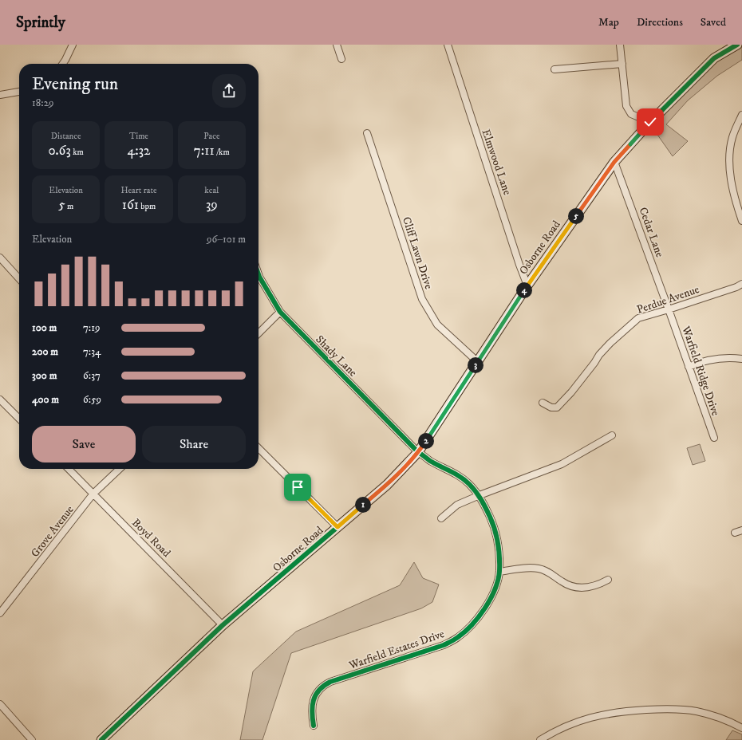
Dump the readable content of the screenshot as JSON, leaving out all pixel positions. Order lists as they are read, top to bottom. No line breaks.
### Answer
{"streets":{"street":["Elmwood Lane","Cedar Lane","Osborne Road","Cliff Lawn Drive","Perdue Avenue","Shady Lane","Warfield Ridge Drive","Grove Avenue","Boyd Road","Warfield Estates Drive"]},"crossings":[["Elmwood Lane","Osborne Road"],["Cedar Lane","Osborne Road"],["Cedar Lane","Perdue Avenue"],["Cedar Lane","Warfield Ridge Drive"],["Osborne Road","Cliff Lawn Drive"],["Osborne Road","Shady Lane"],["Osborne Road","Boyd Road"],["Osborne Road","Warfield Estates Drive"],["Perdue Avenue","Warfield Ridge Drive"],["Shady Lane","Warfield Estates Drive"],["Grove Avenue","Boyd Road"]],"page":{"header":"Sprintly","nav":["Map","Directions","Saved"],"heading":["Evening run","18:29"],"stats":[["Distance","0.63 km"],["Time","4:32"],["Pace","7:11 /km"],["Elevation","5 m"],["Heart rate","161 bpm"],["kcal","39"]],"pins":["5","4","3","2","1"],"chart":["Elevation","96–101 m"],"list":[{"name":"100 m","note":"7:19"},{"name":"200 m","note":"7:34"},{"name":"300 m","note":"6:37"},{"name":"400 m","note":"6:59"}],"buttons":["Save","Share"]}}
